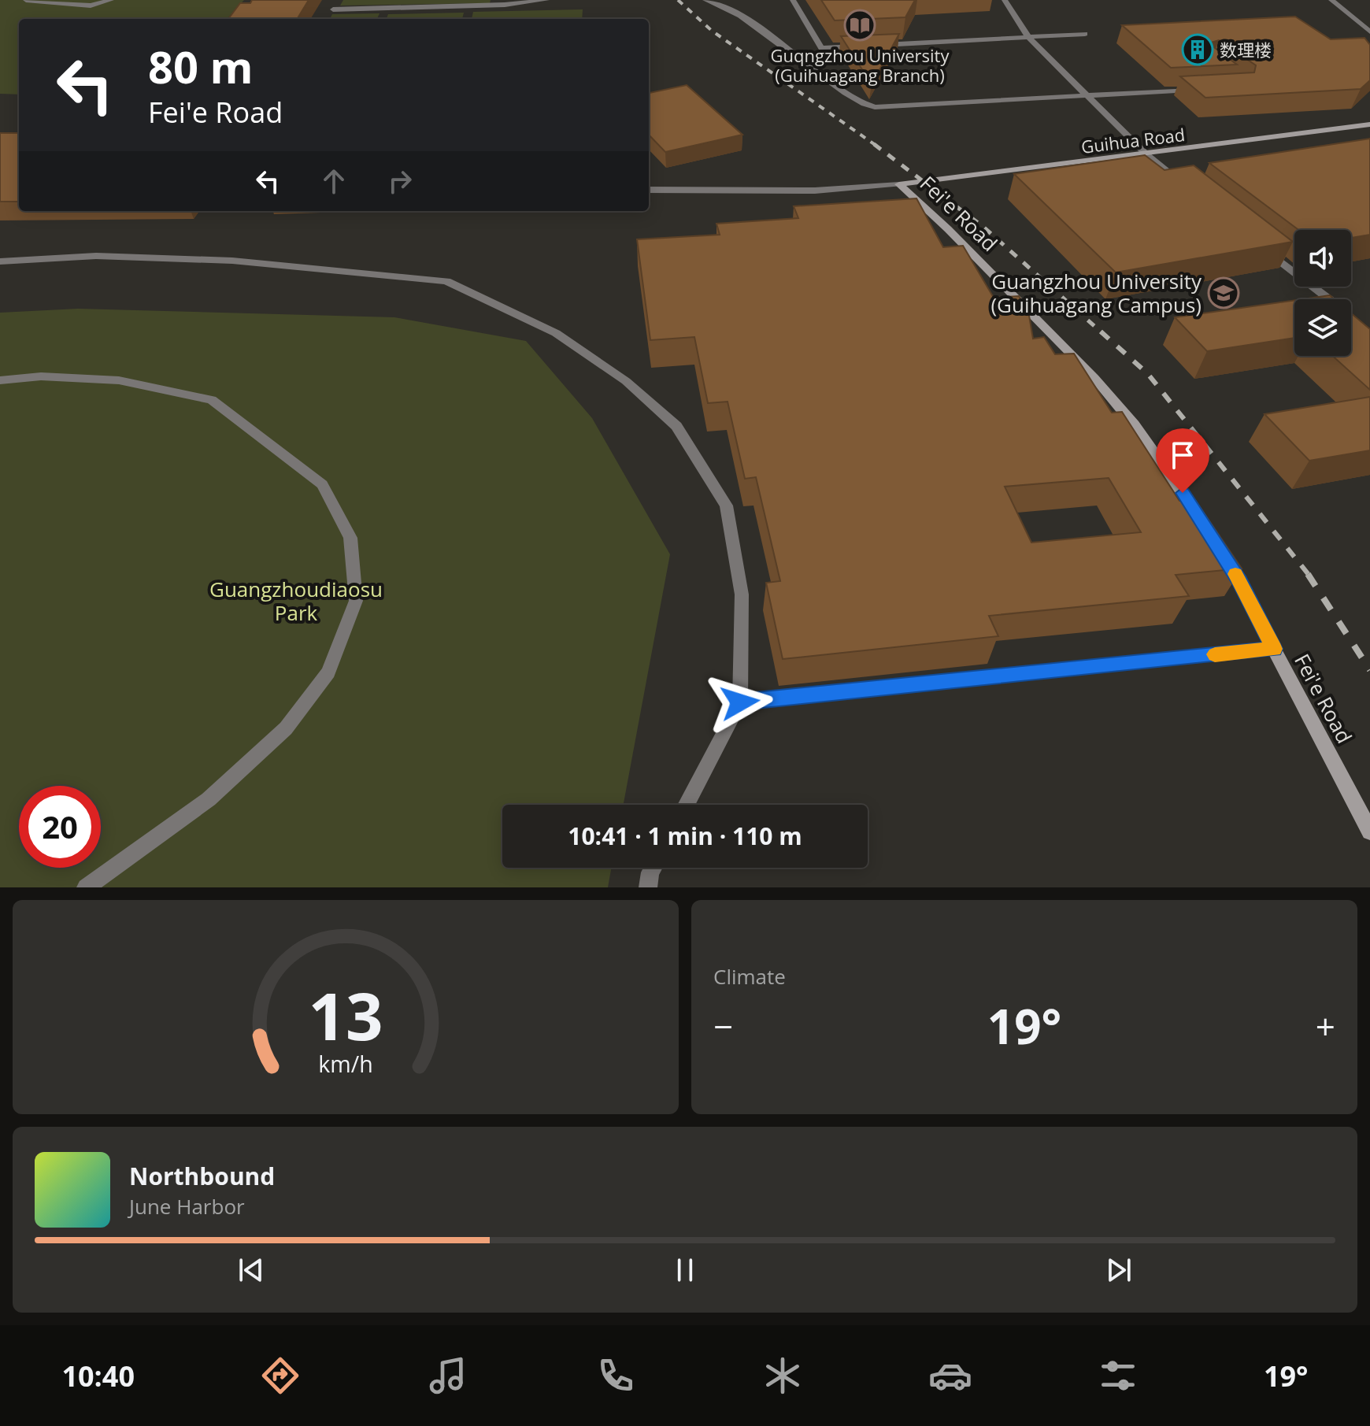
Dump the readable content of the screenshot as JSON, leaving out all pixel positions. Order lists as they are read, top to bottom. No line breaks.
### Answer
{"streets":{"street":["Guihua Road","Fei'e Road"]},"crossings":[["Guihua Road","Fei'e Road"]],"parks":["Guangzhoudiaosu Park"],"places":{"library":["Guqngzhou University (Guihuagang Branch)"],"building":["数理楼"],"school or university":["Guangzhou University (Guihuagang Campus)"]},"page":{"turn":["80 m","Fei'e Road"],"limit":"20","trip":"10:41 · 1 min · 110 m","tile":"Climate","heat":["−","19°","+"],"song":["Northbound","June Harbor"],"tabs":["10:40","19°"],"gauge":["13","km/h"]}}
